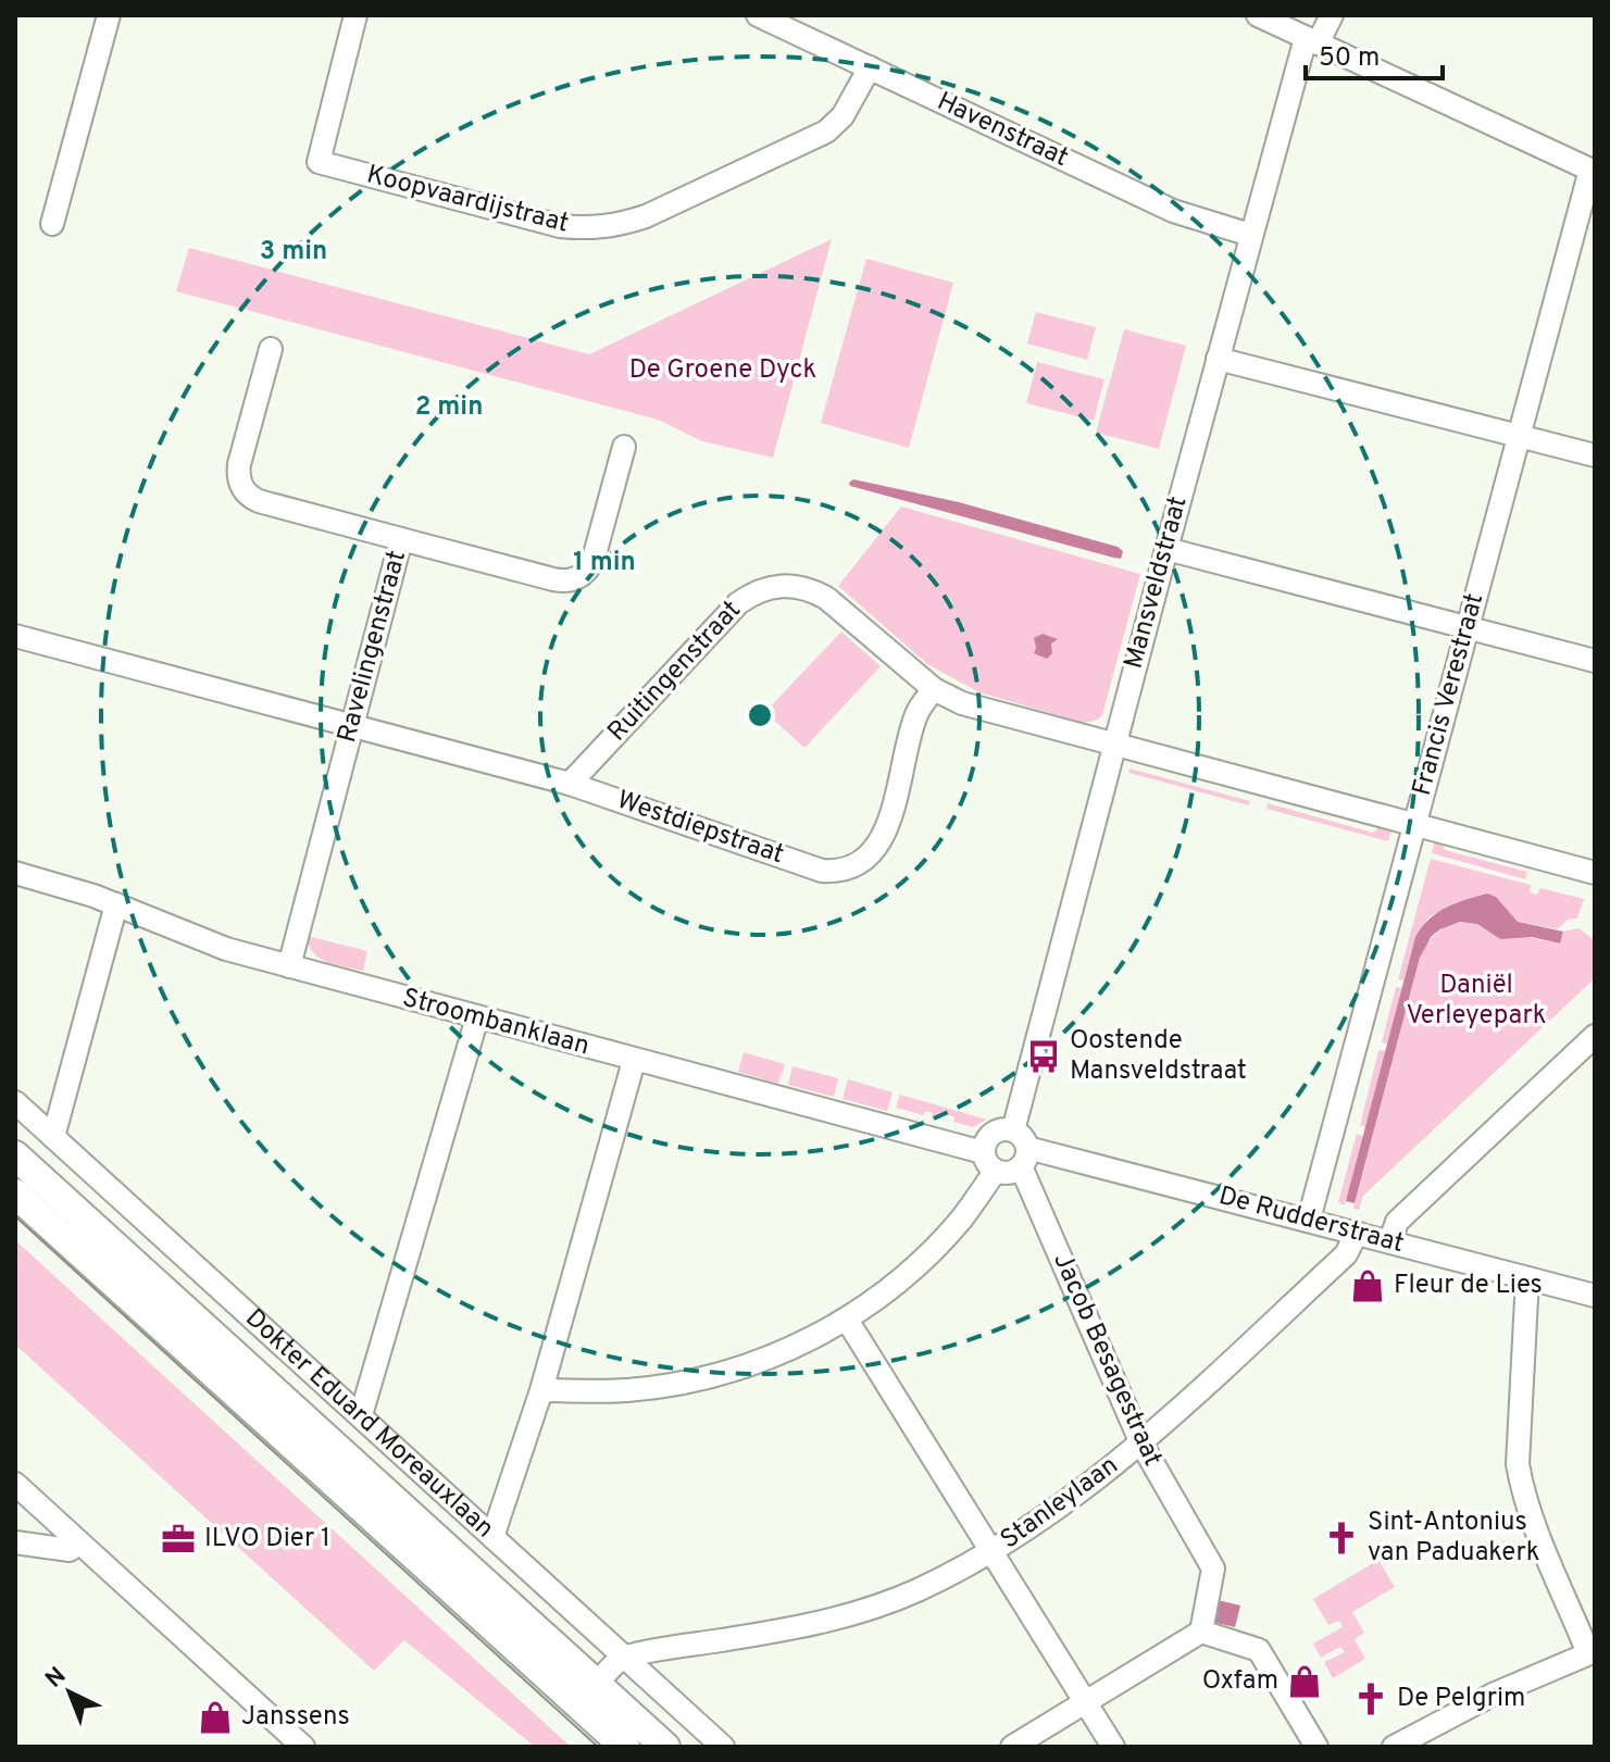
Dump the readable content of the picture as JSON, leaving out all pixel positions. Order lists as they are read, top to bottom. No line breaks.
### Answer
{"streets":{"main road":["Dokter Eduard Moreauxlaan"],"street":["Havenstraat","Koopvaardijstraat","Mansveldstraat","Ravelingenstraat","Ruitingenstraat","Francis Verestraat","Westdiepstraat","Stroombanklaan","De Rudderstraat","Jacob Besagestraat","Stanleylaan"]},"crossings":[["Havenstraat","Koopvaardijstraat"],["Havenstraat","Mansveldstraat"],["Mansveldstraat","Ruitingenstraat"],["Mansveldstraat","De Rudderstraat"],["Mansveldstraat","Jacob Besagestraat"],["Ravelingenstraat","Westdiepstraat"],["Ravelingenstraat","Stroombanklaan"],["Ruitingenstraat","Francis Verestraat"],["Ruitingenstraat","Westdiepstraat"],["Francis Verestraat","De Rudderstraat"],["De Rudderstraat","Jacob Besagestraat"],["De Rudderstraat","Stanleylaan"],["Jacob Besagestraat","Stanleylaan"],["Dokter Eduard Moreauxlaan","Stanleylaan"]],"parks":["De Groene Dyck","Daniël Verleyepark"],"places":{"bus stop":["Oostende Mansveldstraat"],"shop":["Fleur de Lies","Oxfam","Janssens"],"church":["Sint-Antonius van Paduakerk","De Pelgrim"],"office":["ILVO Dier 1"]},"scale_bar":"50 m","north":"top left","rings":["3 min","2 min","1 min"]}
